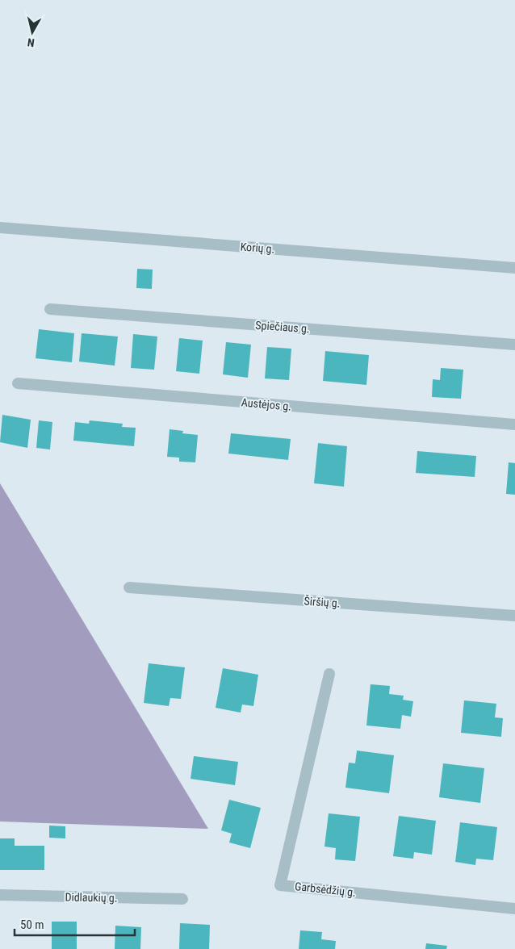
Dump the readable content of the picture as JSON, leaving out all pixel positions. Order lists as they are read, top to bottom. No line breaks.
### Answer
{"streets":{"street":["Korių g.","Spiečiaus g.","Austėjos g.","Širšių g.","Garbsėdžių g.","Didlaukių g."]},"scale_bar":"50 m","north":"bottom"}
